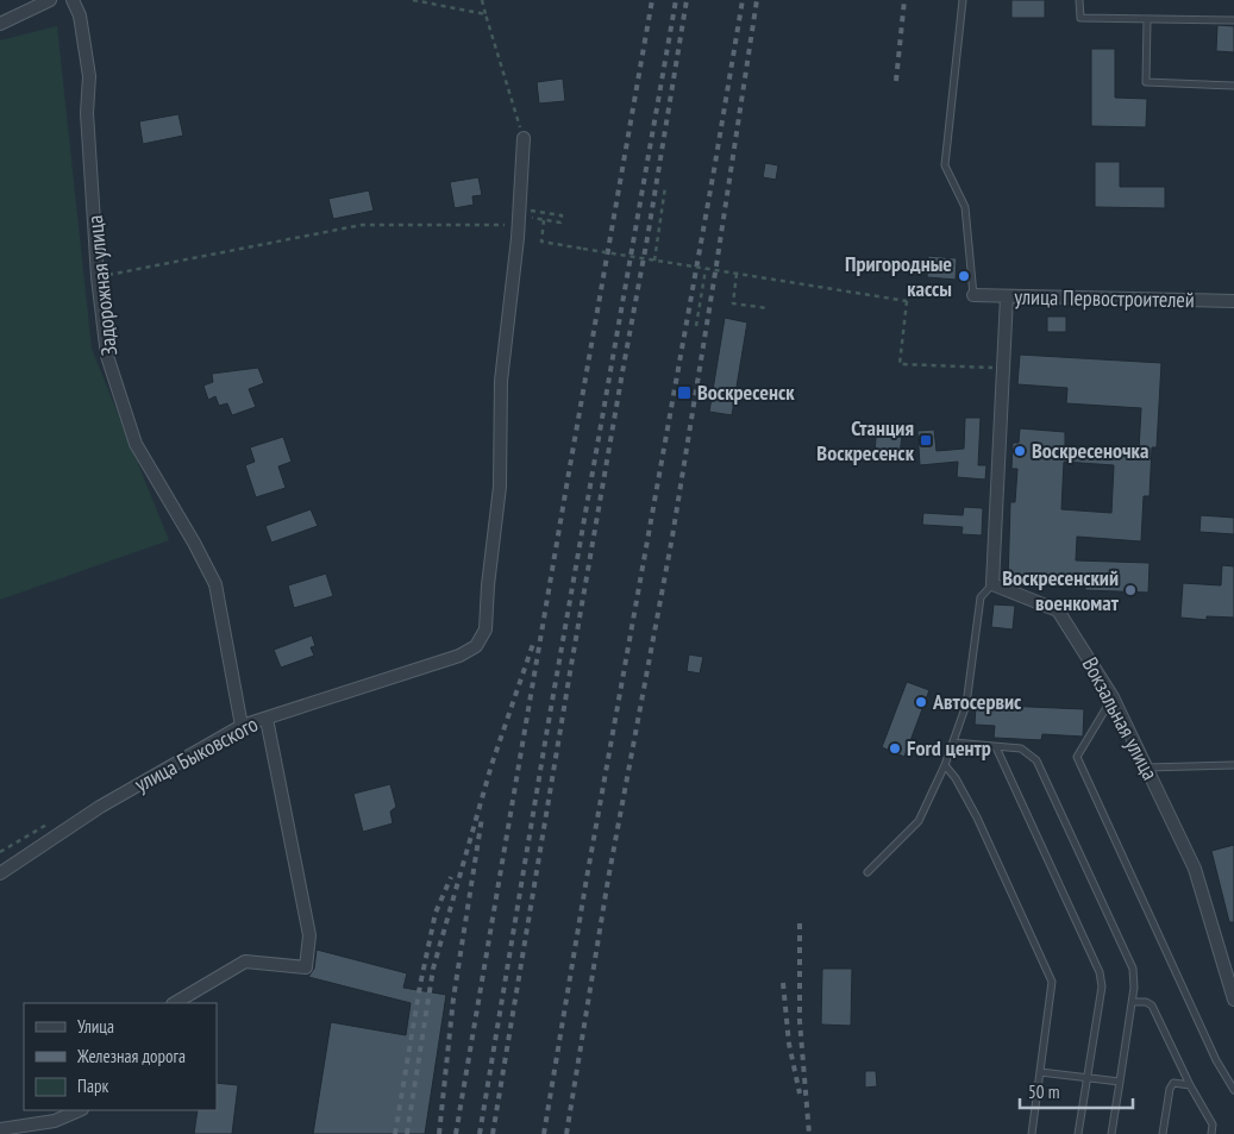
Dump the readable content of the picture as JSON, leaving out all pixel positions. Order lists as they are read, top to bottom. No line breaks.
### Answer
{"streets":{"street":["Задорожная улица","улица Первостроителей","Вокзальная улица","улица Быковского"]},"crossings":[["Задорожная улица","улица Быковского"]],"places":{"other":["Пригородные кассы","Воскресеночка","Воскресенский военкомат","Автосервис","Ford центр"],"transit":["Воскресенск","Станция Воскресенск"]},"legend":["Улица","Железная дорога","Парк"],"scale_bar":"50 m"}
